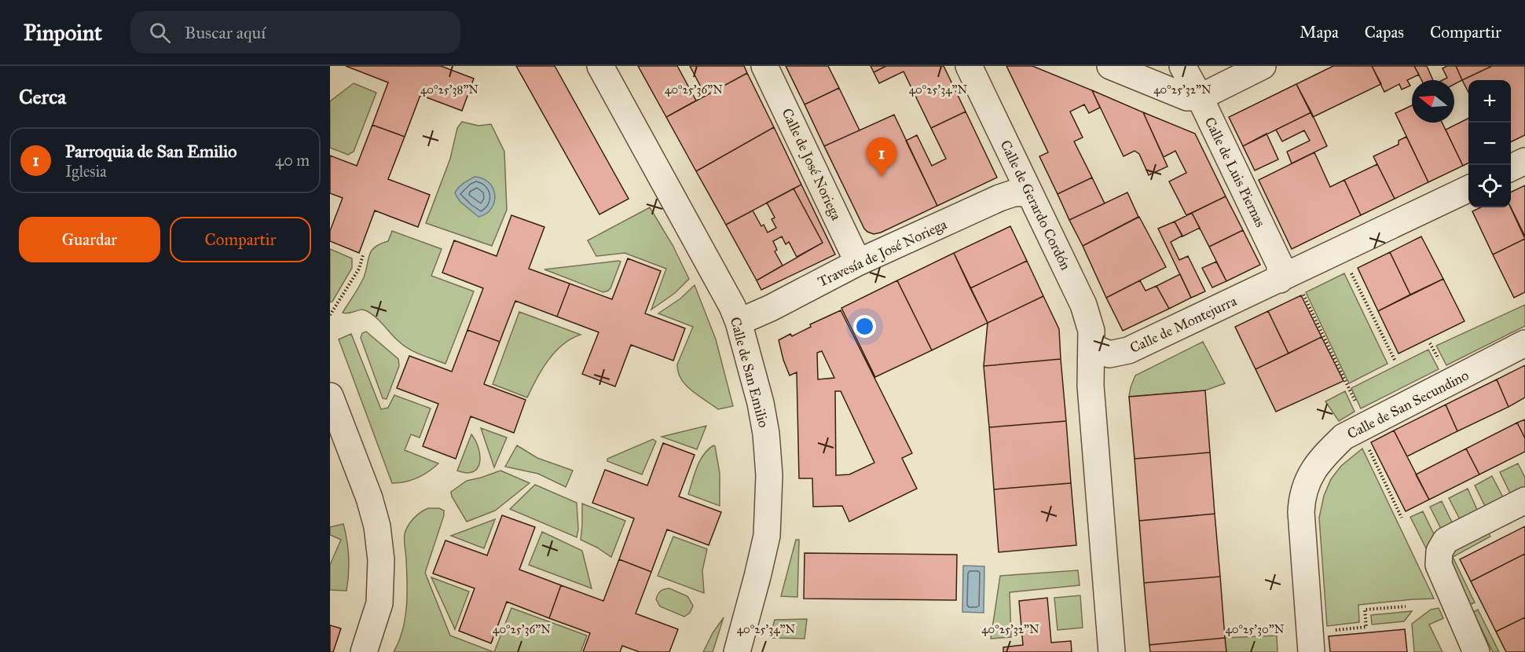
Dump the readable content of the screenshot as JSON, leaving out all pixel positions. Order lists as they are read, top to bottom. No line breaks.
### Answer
{"streets":{"street":["Calle de José Noriega","Calle de Luis Piernas","Calle de Gerardo Cordón","Travesía de José Noriega","Calle de Montejurra","Calle de San Emilio","Calle de San Secundino"]},"crossings":[["Calle de José Noriega","Travesía de José Noriega"],["Calle de Luis Piernas","Calle de Montejurra"],["Calle de Gerardo Cordón","Travesía de José Noriega"],["Calle de Gerardo Cordón","Calle de Montejurra"],["Travesía de José Noriega","Calle de San Emilio"]],"north":"left","page":{"header":"Pinpoint","search":"Buscar aquí","nav":["Mapa","Capas","Compartir"],"heading":"Cerca","map_buttons":["+","−"],"list":[{"mark":"1","name":"Parroquia de San Emilio","note":"Iglesia","value":"40 m"}],"pins":"1","buttons":["Guardar","Compartir"]},"coordinates":["40°25'38\"N","40°25'36\"N","40°25'34\"N","40°25'32\"N","40°25'30\"N"]}
